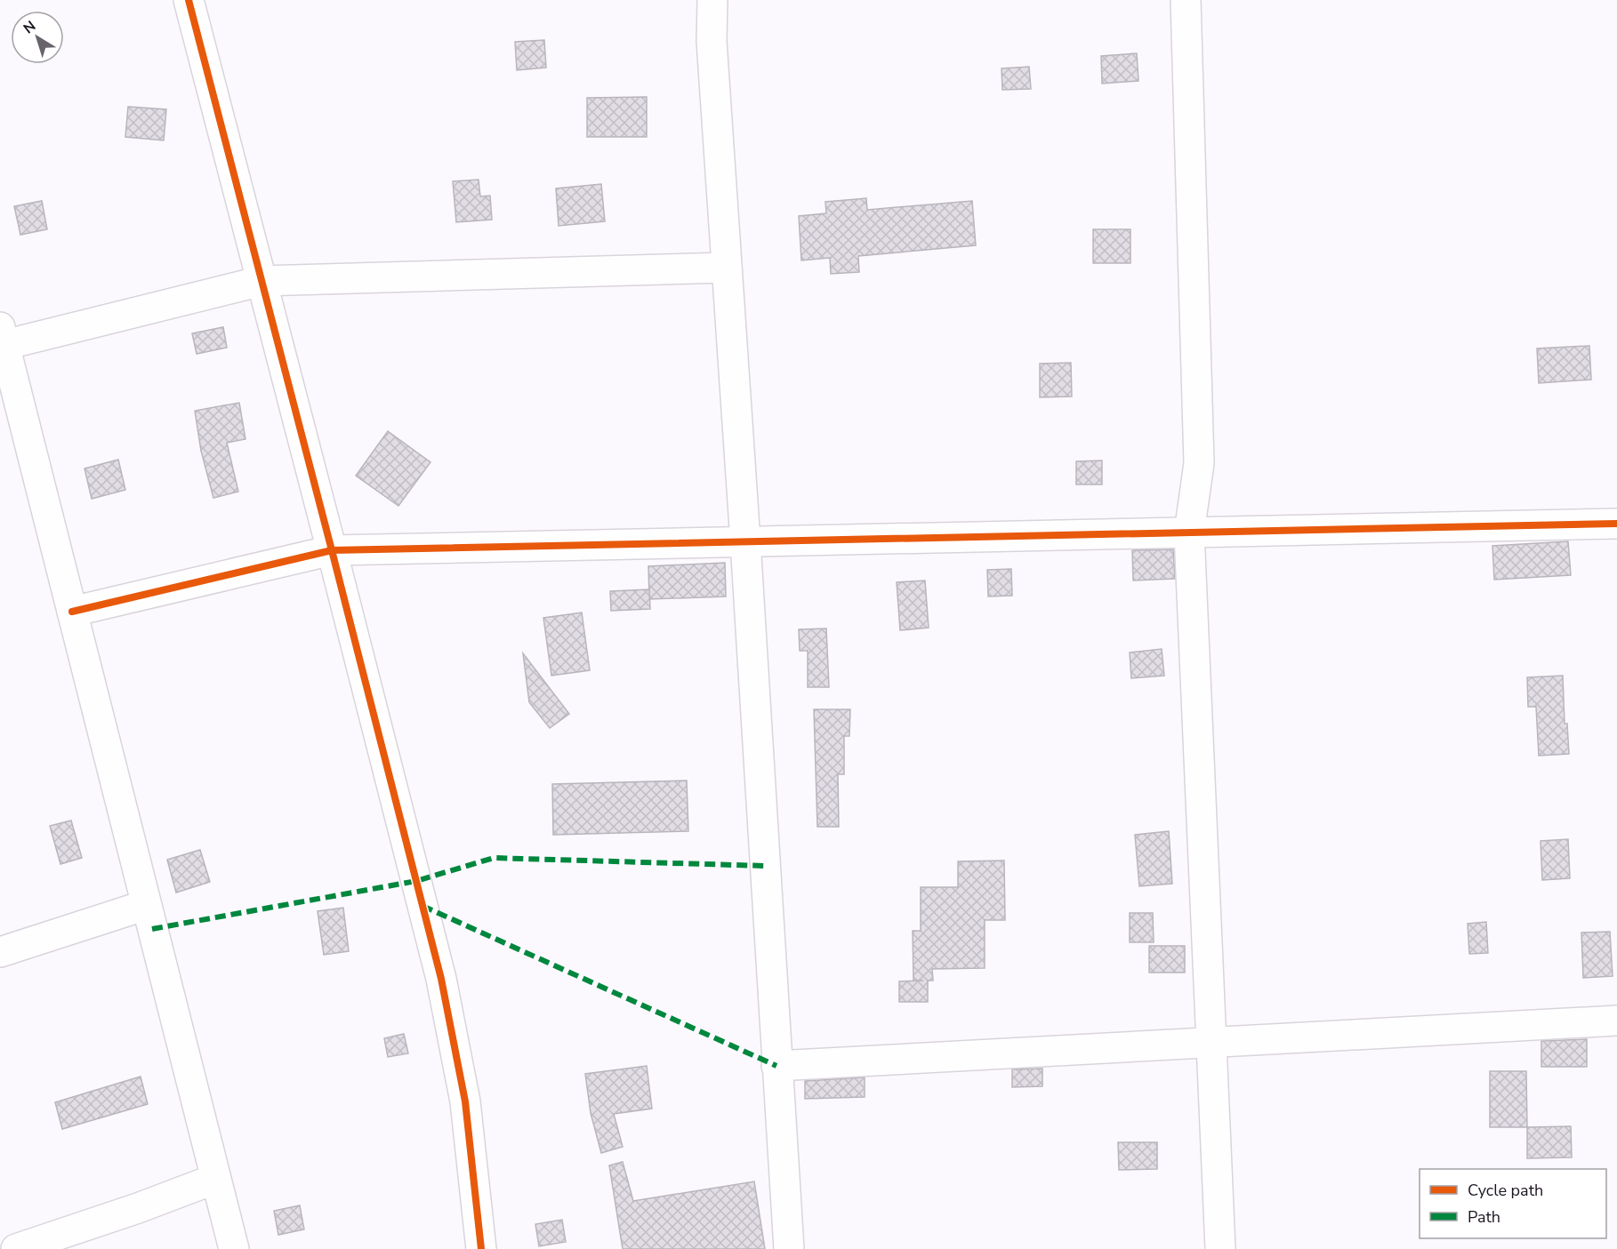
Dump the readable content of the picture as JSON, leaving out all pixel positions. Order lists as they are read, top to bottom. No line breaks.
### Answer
{"legend":["Cycle path","Path"],"north":"top left"}
